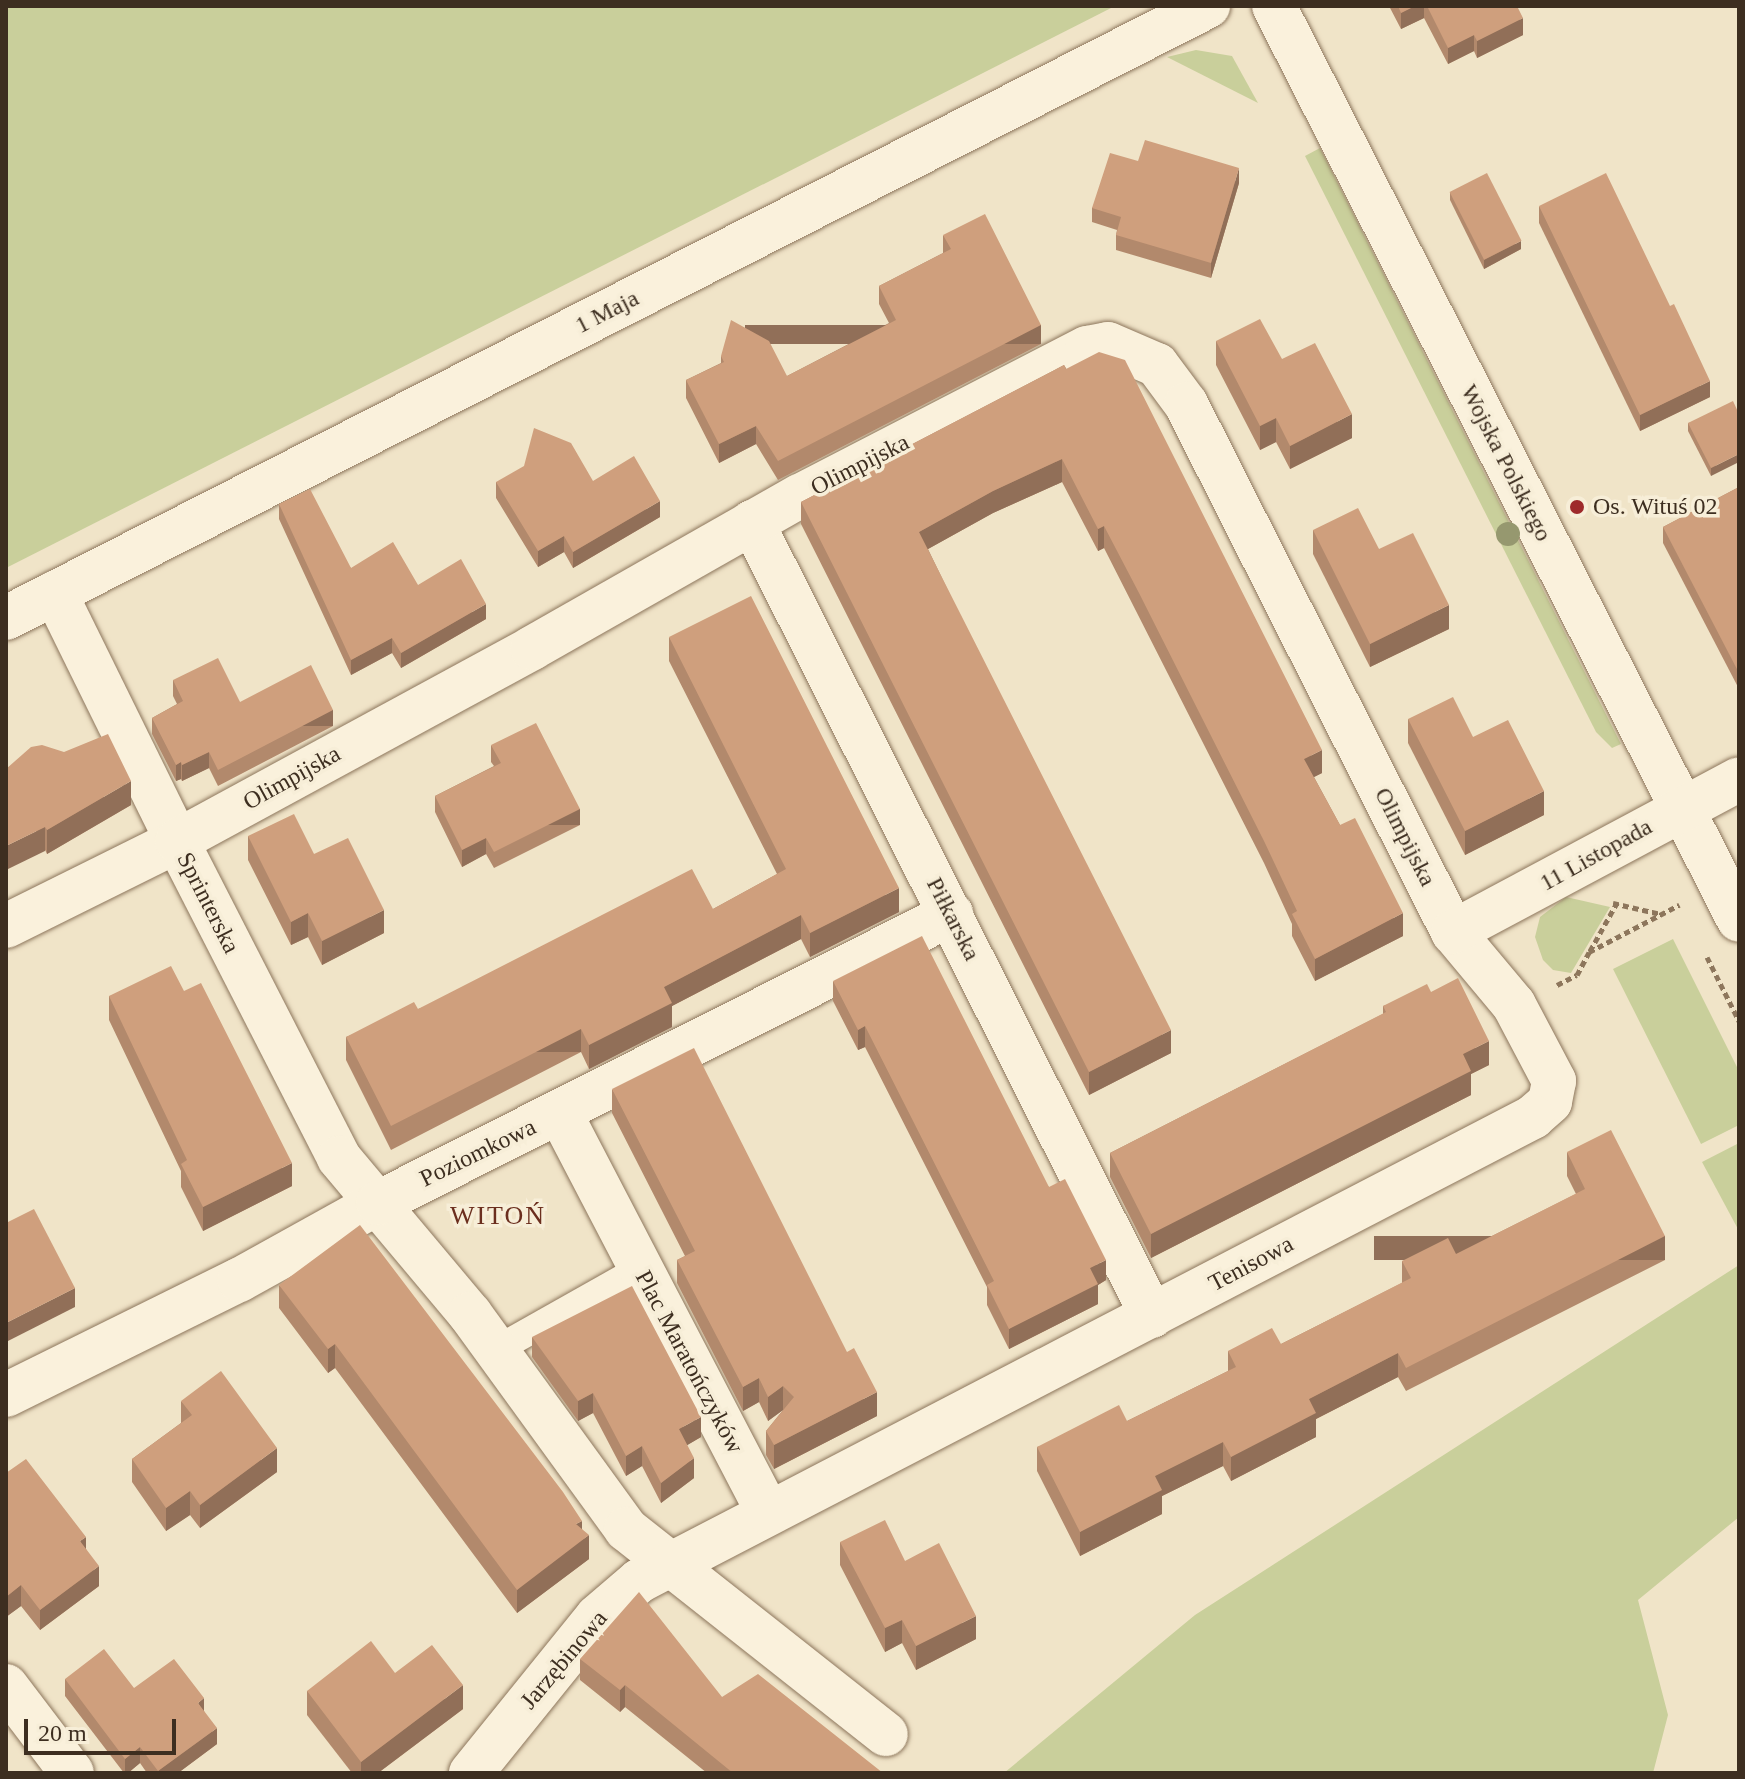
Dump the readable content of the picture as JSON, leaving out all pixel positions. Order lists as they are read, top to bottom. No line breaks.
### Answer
{"streets":{"street":["1 Maja","Wojska Polskiego","Olimpijska","11 Listopada","Sprinterska","Piłkarska","Poziomkowa","Tenisowa","Plac Maratończyków","Jarzębinowa"]},"crossings":[["1 Maja","Sprinterska"],["Wojska Polskiego","11 Listopada"],["Olimpijska","11 Listopada"],["Olimpijska","Sprinterska"],["Olimpijska","Piłkarska"],["Olimpijska","Tenisowa"],["11 Listopada","Tenisowa"],["Sprinterska","Poziomkowa"],["Piłkarska","Poziomkowa"],["Piłkarska","Tenisowa"],["Poziomkowa","Plac Maratończyków"],["Tenisowa","Plac Maratończyków"]],"districts":["WITOŃ"],"places":["Os. Wituś 02"],"scale_bar":"20 m"}
